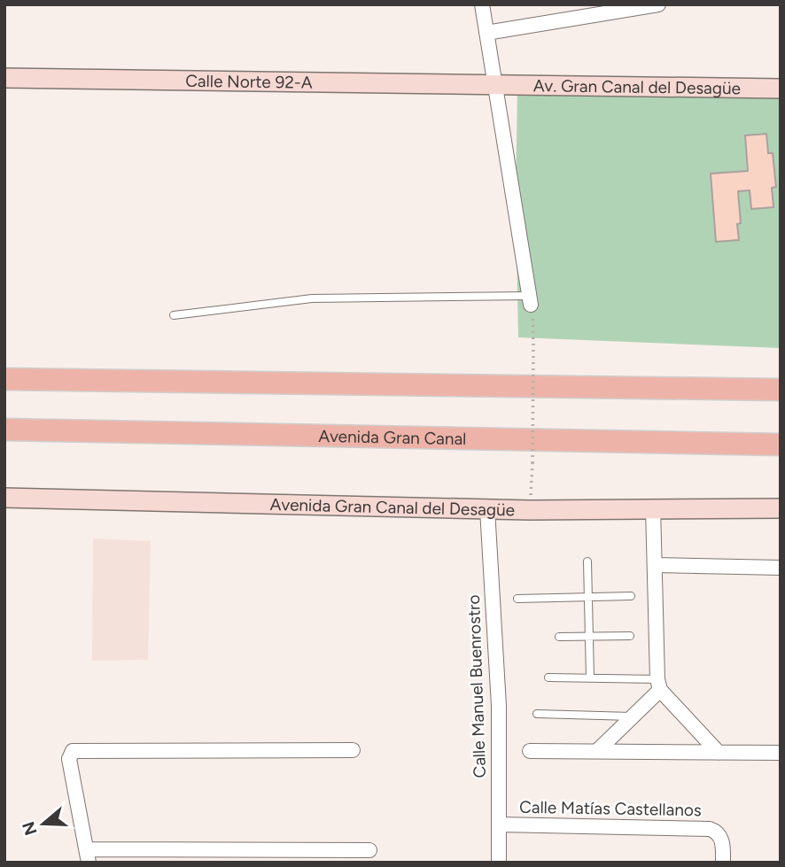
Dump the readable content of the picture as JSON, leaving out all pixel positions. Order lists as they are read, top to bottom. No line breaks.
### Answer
{"streets":{"main road":["Avenida Gran Canal"],"street":["Calle Norte 92-A","Av. Gran Canal del Desagüe","Avenida Gran Canal del Desagüe","Calle Manuel Buenrostro","Calle Matías Castellanos"]},"crossings":[["Calle Norte 92-A","Av. Gran Canal del Desagüe"],["Avenida Gran Canal del Desagüe","Calle Manuel Buenrostro"],["Calle Manuel Buenrostro","Calle Matías Castellanos"]],"north":"left"}
